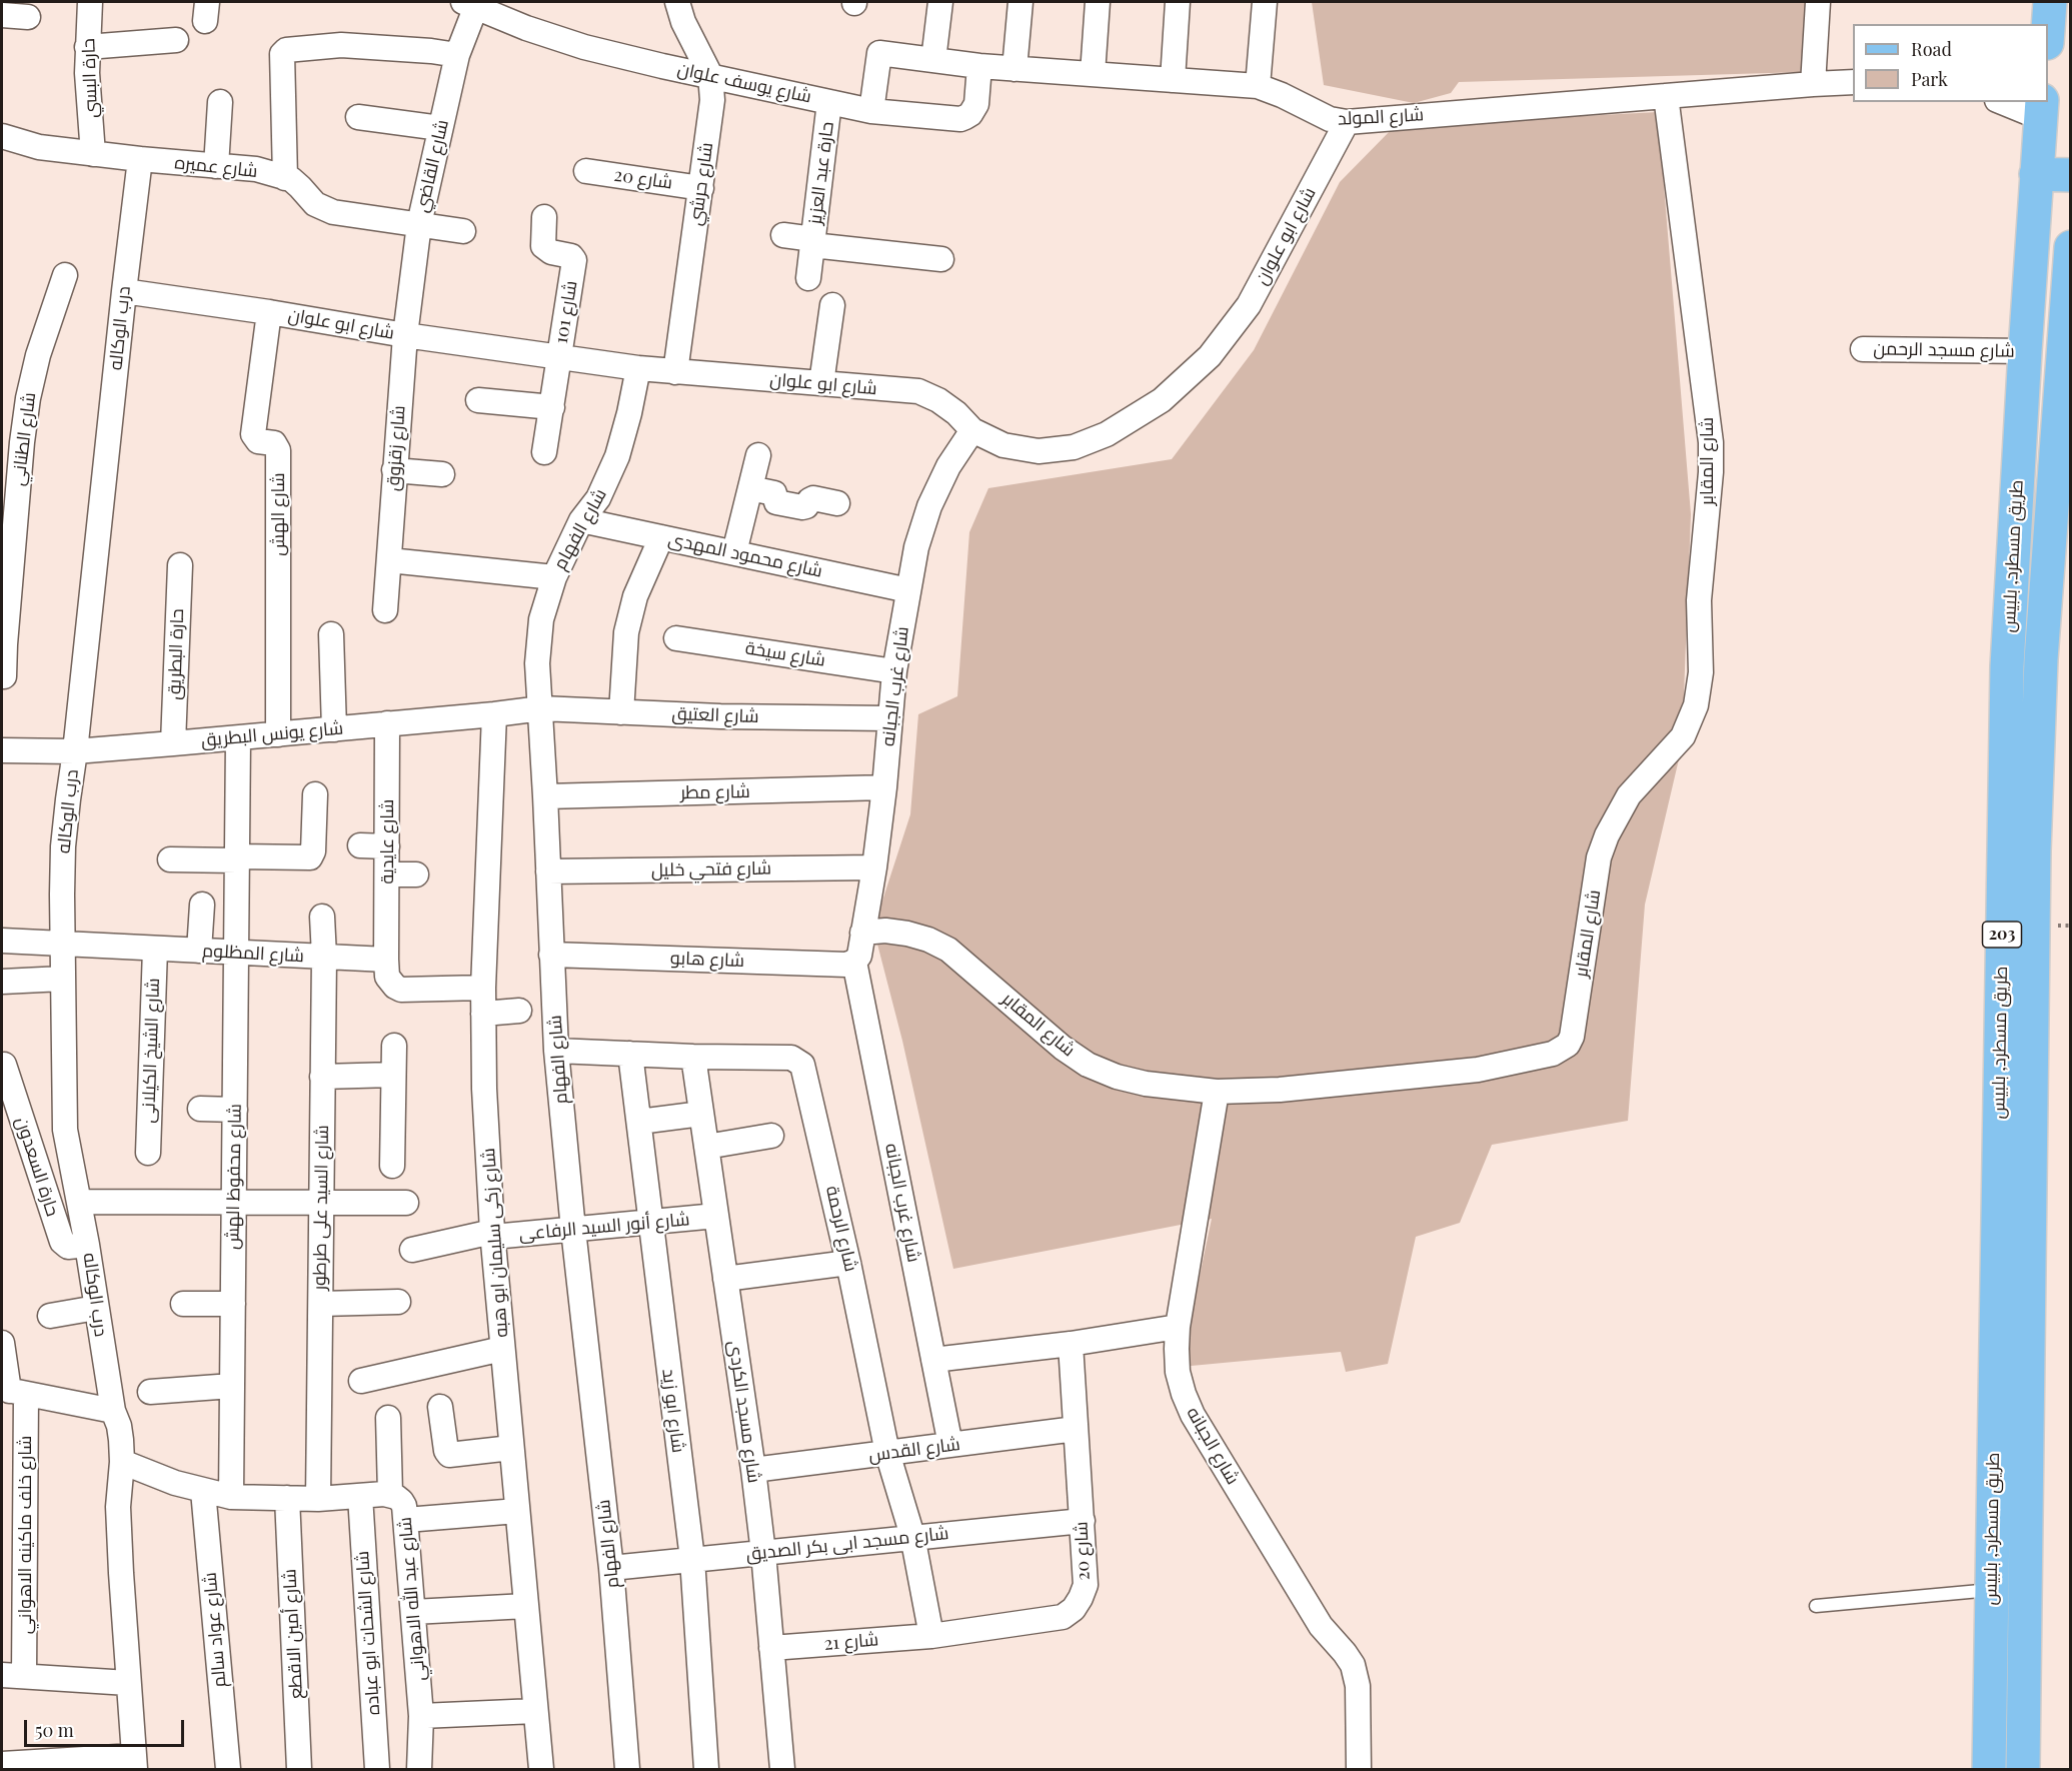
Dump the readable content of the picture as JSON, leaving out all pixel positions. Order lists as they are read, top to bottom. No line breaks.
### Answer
{"streets":{"main road":["طريق مسطرد, بلبيس","203"],"street":["حارة البسي","شارع يوسف علوان","شارع المولد","شارع القاضي","شارع عميره","حارة عبد العزيز","شارع 20","شارع حرشي","شارع ابو علوان","شارع 101","درب الوكاله","شارع مسجد الرحمن","شارع الطناني","شارع زقزوق","شارع المقابر","شارع الهش","شارع الفهام","شارع محمود المهدى","حارة البطريق","شارع سيخة","شارع غرب الجبانه","شارع العتيق","شارع يونس البطريق","شارع مطر","شارع عايدية","شارع فتحي خليل","شارع المظلوم","شارع هابو","شارع الشيخ الكيلانى","حارة السعدون","شارع محفوظ الهش","شارع السيد على طرطور","شارع أنور السيد الرفاعى","شارع الرحمة","شارع زكى سليمان ابو هبه","شارع ابو زيد","شارع مسجد الكردى","شارع الجبانه","شارع القدس","شارع خلف ماكينه الاهواني","شارع مسجد ابى بكر الصديق","شارع عبد الله الاهواني","شارع عواد سالم","شارع الشحات ابو عباده","شارع أمين الاقطع","شارع 21"]},"crossings":[["حارة البسي","شارع عميره"],["شارع يوسف علوان","شارع المولد"],["شارع يوسف علوان","شارع القاضي"],["شارع يوسف علوان","حارة عبد العزيز"],["شارع يوسف علوان","شارع حرشي"],["شارع المولد","شارع ابو علوان"],["شارع المولد","شارع المقابر"],["شارع القاضي","شارع عميره"],["شارع القاضي","شارع ابو علوان"],["شارع القاضي","شارع زقزوق"],["شارع عميره","درب الوكاله"],["شارع 20","شارع حرشي"],["شارع 20","شارع الرحمة"],["شارع 20","شارع القدس"],["شارع 20","شارع مسجد ابى بكر الصديق"],["شارع 20","شارع 21"],["شارع حرشي","شارع ابو علوان"],["شارع ابو علوان","شارع 101"],["شارع ابو علوان","درب الوكاله"],["شارع ابو علوان","شارع زقزوق"],["شارع ابو علوان","شارع الهش"],["شارع ابو علوان","شارع الفهام"],["شارع ابو علوان","شارع غرب الجبانه"],["درب الوكاله","شارع يونس البطريق"],["درب الوكاله","شارع المظلوم"],["درب الوكاله","حارة السعدون"],["درب الوكاله","شارع عبد الله الاهواني"],["شارع مسجد الرحمن","طريق مسطرد, بلبيس"],["شارع المقابر","شارع غرب الجبانه"],["شارع المقابر","شارع هابو"],["شارع المقابر","شارع الجبانه"],["شارع الهش","شارع يونس البطريق"],["شارع الفهام","شارع محمود المهدى"],["شارع الفهام","شارع العتيق"],["شارع الفهام","شارع يونس البطريق"],["شارع الفهام","شارع مطر"],["شارع الفهام","شارع فتحي خليل"],["شارع الفهام","شارع هابو"],["شارع الفهام","شارع أنور السيد الرفاعى"],["شارع الفهام","شارع الرحمة"],["شارع الفهام","شارع مسجد ابى بكر الصديق"],["شارع محمود المهدى","شارع غرب الجبانه"],["حارة البطريق","شارع يونس البطريق"],["شارع سيخة","شارع غرب الجبانه"],["شارع غرب الجبانه","شارع العتيق"],["شارع غرب الجبانه","شارع مطر"],["شارع غرب الجبانه","شارع فتحي خليل"],["شارع غرب الجبانه","شارع هابو"],["شارع غرب الجبانه","شارع القدس"],["شارع العتيق","شارع يونس البطريق"],["شارع يونس البطريق","شارع عايدية"],["شارع يونس البطريق","شارع محفوظ الهش"],["شارع يونس البطريق","شارع زكى سليمان ابو هبه"],["شارع عايدية","شارع المظلوم"],["شارع المظلوم","شارع الشيخ الكيلانى"],["شارع المظلوم","شارع محفوظ الهش"],["شارع المظلوم","شارع السيد على طرطور"],["شارع محفوظ الهش","شارع عبد الله الاهواني"],["شارع السيد على طرطور","شارع عبد الله الاهواني"],["شارع أنور السيد الرفاعى","شارع زكى سليمان ابو هبه"],["شارع أنور السيد الرفاعى","شارع ابو زيد"],["شارع أنور السيد الرفاعى","شارع مسجد الكردى"],["شارع الرحمة","شارع ابو زيد"],["شارع الرحمة","شارع مسجد الكردى"],["شارع الرحمة","شارع القدس"],["شارع الرحمة","شارع مسجد ابى بكر الصديق"],["شارع الرحمة","شارع 21"],["شارع ابو زيد","شارع مسجد ابى بكر الصديق"],["شارع مسجد الكردى","شارع القدس"],["شارع مسجد الكردى","شارع مسجد ابى بكر الصديق"],["شارع مسجد الكردى","شارع 21"],["شارع عبد الله الاهواني","شارع عواد سالم"],["شارع عبد الله الاهواني","شارع الشحات ابو عباده"],["شارع عبد الله الاهواني","شارع أمين الاقطع"]],"legend":["Road","Park"],"scale_bar":"50 m"}
